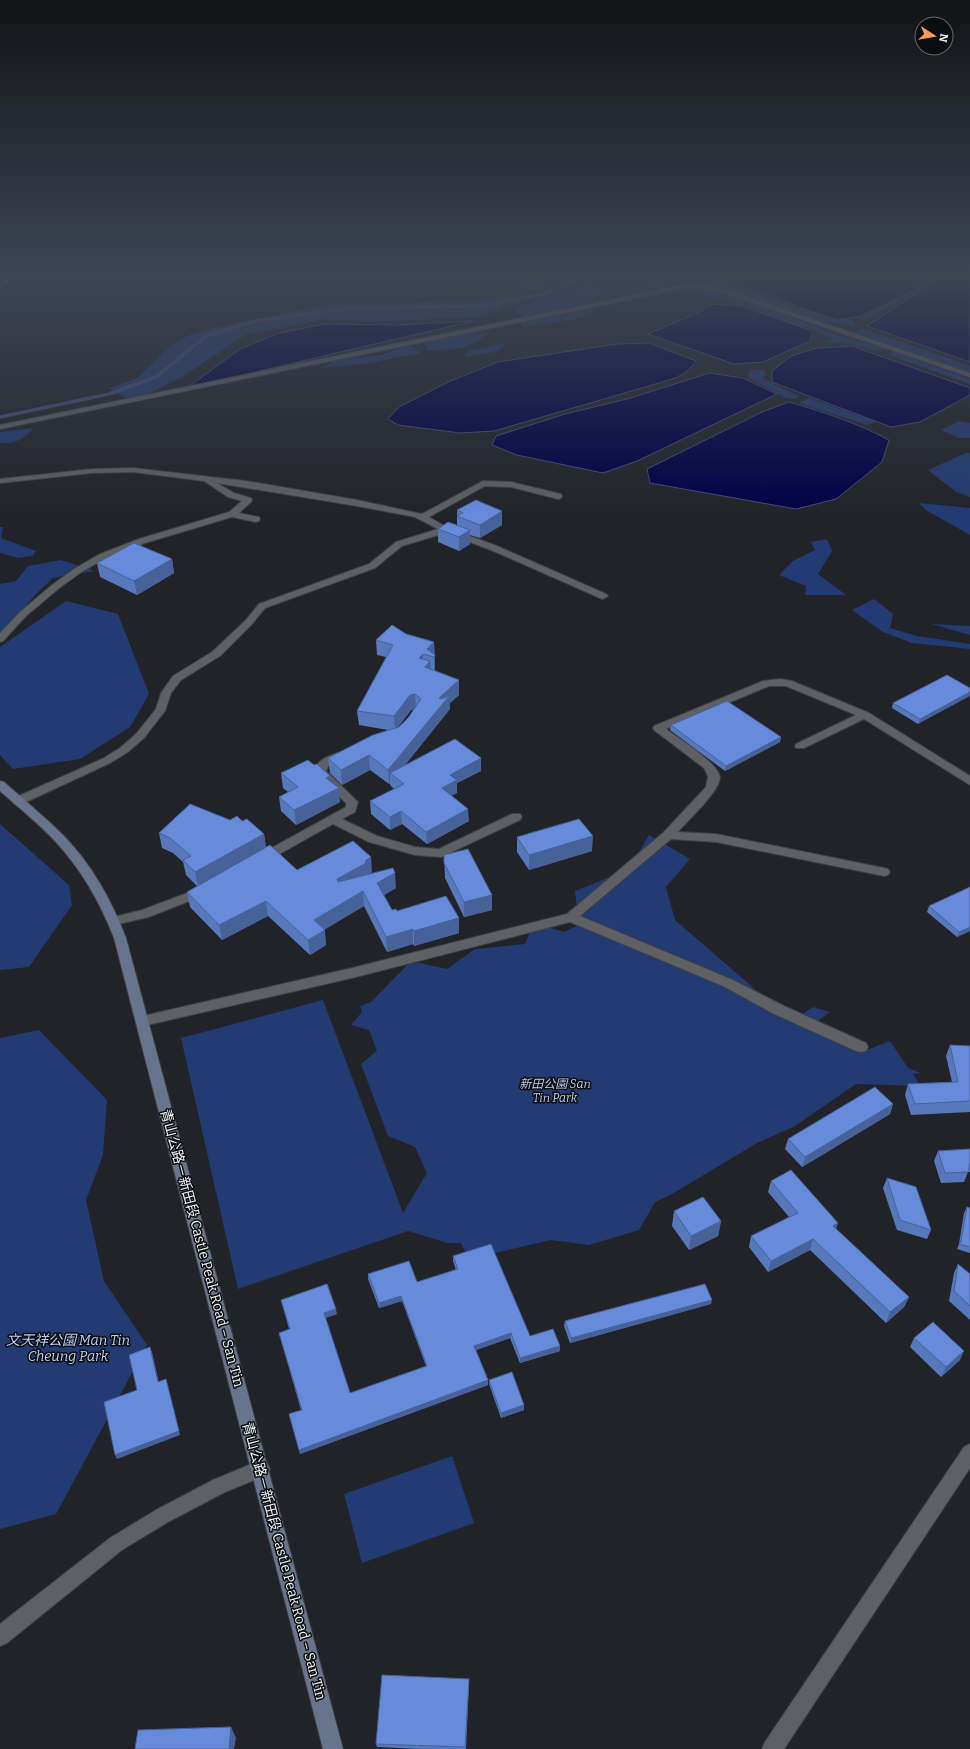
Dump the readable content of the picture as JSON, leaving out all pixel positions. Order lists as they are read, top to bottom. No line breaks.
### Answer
{"streets":{"main road":["青山公路－新田段 Castle Peak Road – San Tin"]},"parks":["新田公園 San Tin Park","文天祥公園 Man Tin Cheung Park"],"north":"right"}
